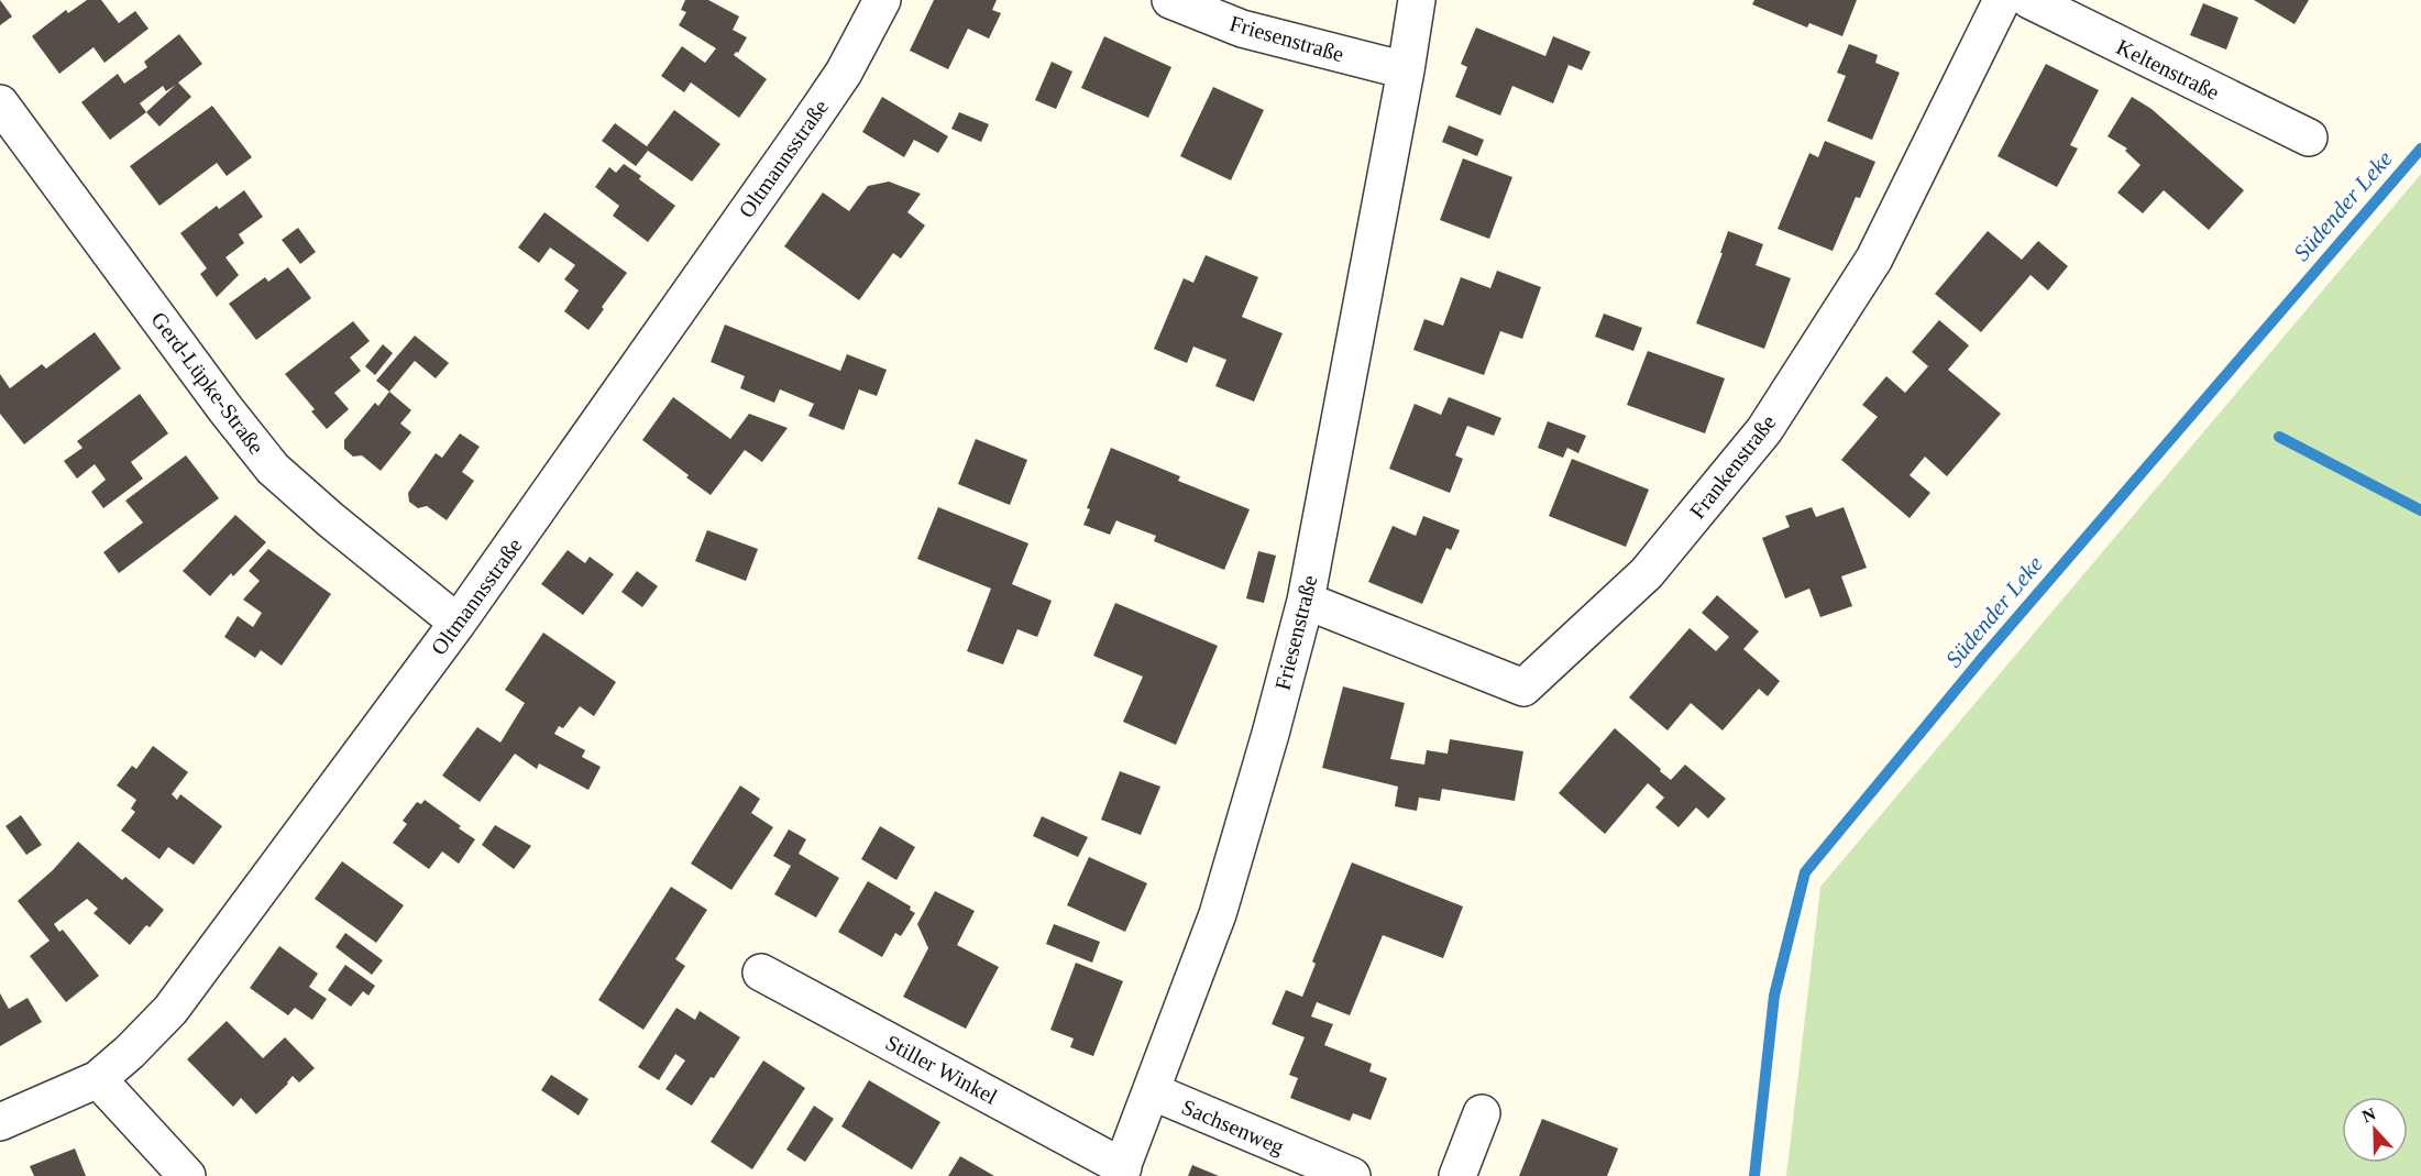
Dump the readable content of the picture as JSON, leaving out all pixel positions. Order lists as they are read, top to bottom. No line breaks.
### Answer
{"streets":{"street":["Friesenstraße","Keltenstraße","Oltmannsstraße","Gerd-Lüpke-Straße","Frankenstraße","Stiller Winkel","Sachsenweg"]},"crossings":[["Friesenstraße","Frankenstraße"],["Friesenstraße","Stiller Winkel"],["Friesenstraße","Sachsenweg"],["Oltmannsstraße","Gerd-Lüpke-Straße"]],"water":["Südender Leke"],"north":"top"}
